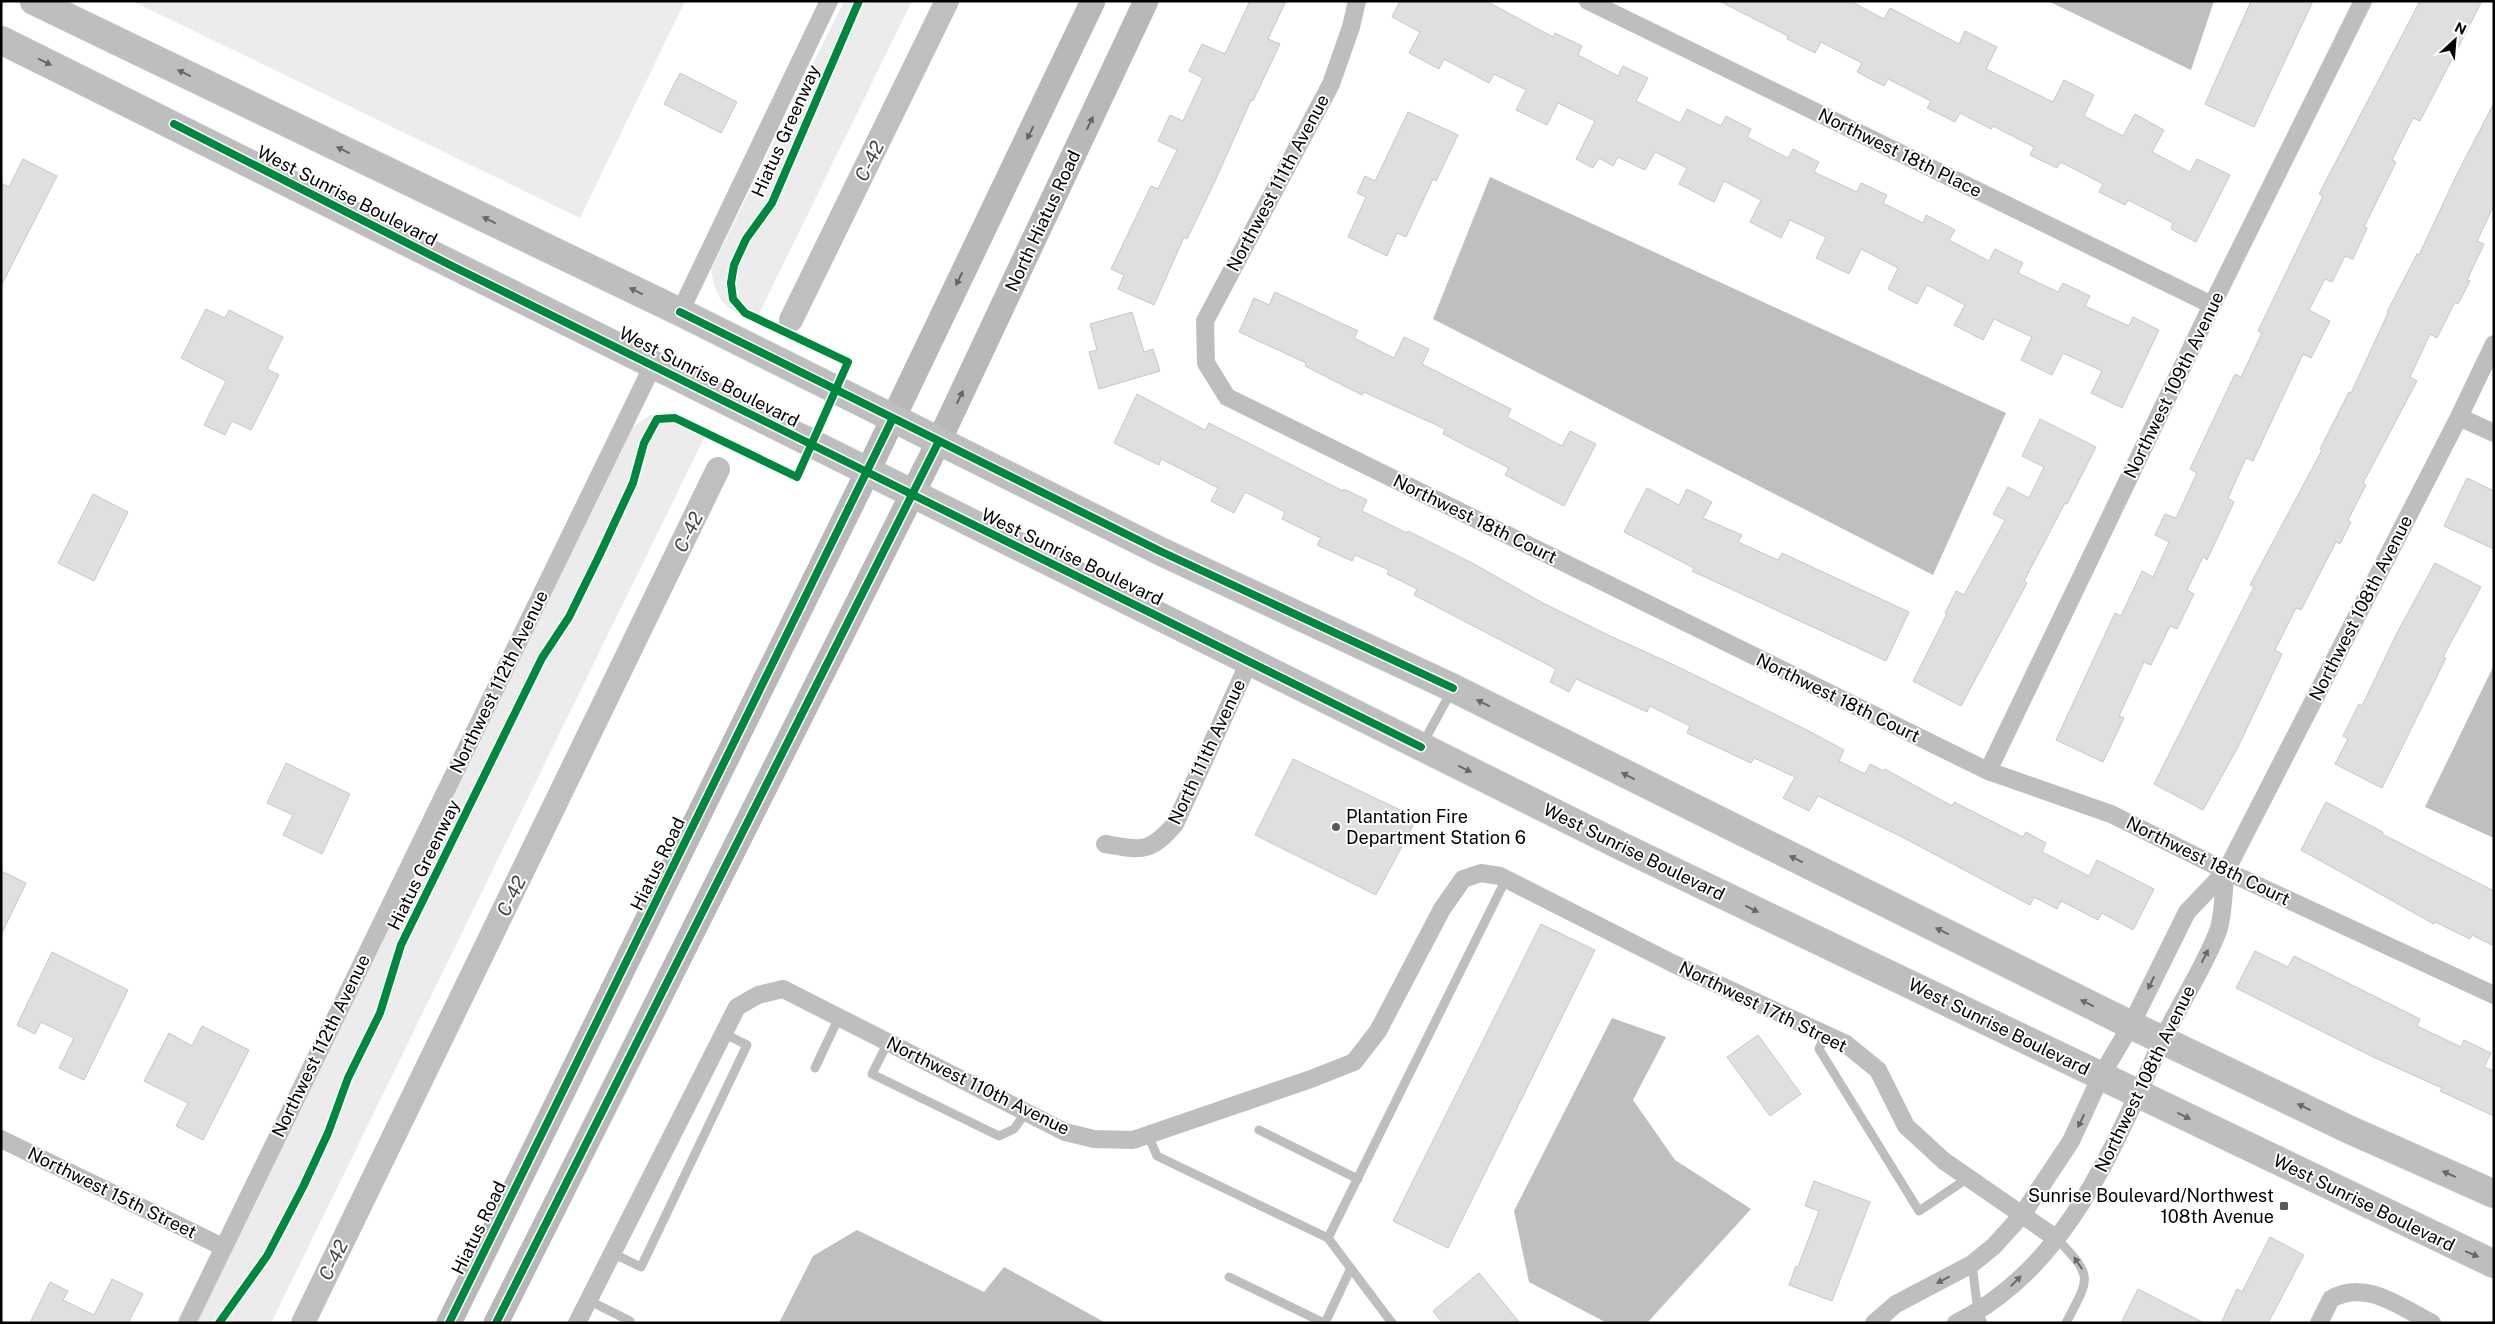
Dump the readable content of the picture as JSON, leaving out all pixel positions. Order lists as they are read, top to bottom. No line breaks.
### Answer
{"streets":{"highway":["West Sunrise Boulevard"],"main road":["North Hiatus Road","Hiatus Road"],"street":["Northwest 18th Place","Northwest 111th Avenue","Northwest 109th Avenue","Northwest 18th Court","Northwest 108th Avenue","Northwest 112th Avenue","North 111th Avenue","Northwest 17th Street","Northwest 110th Avenue","Northwest 15th Street"],"cycle path":["Hiatus Greenway"]},"crossings":[["Northwest 18th Place","Northwest 109th Avenue"],["Northwest 111th Avenue","Northwest 18th Court"],["West Sunrise Boulevard","Northwest 108th Avenue"],["West Sunrise Boulevard","Northwest 112th Avenue"],["West Sunrise Boulevard","North 111th Avenue"],["West Sunrise Boulevard","Hiatus Road"],["Northwest 109th Avenue","Northwest 18th Court"],["Northwest 18th Court","Northwest 108th Avenue"],["Northwest 108th Avenue","Northwest 17th Street"],["Northwest 112th Avenue","Northwest 15th Street"],["Northwest 17th Street","Northwest 110th Avenue"]],"water":["C-42"],"places":{"other":["Plantation Fire Department Station 6"],"transit":["Sunrise Boulevard/Northwest 108th Avenue"]},"north":"top right"}
